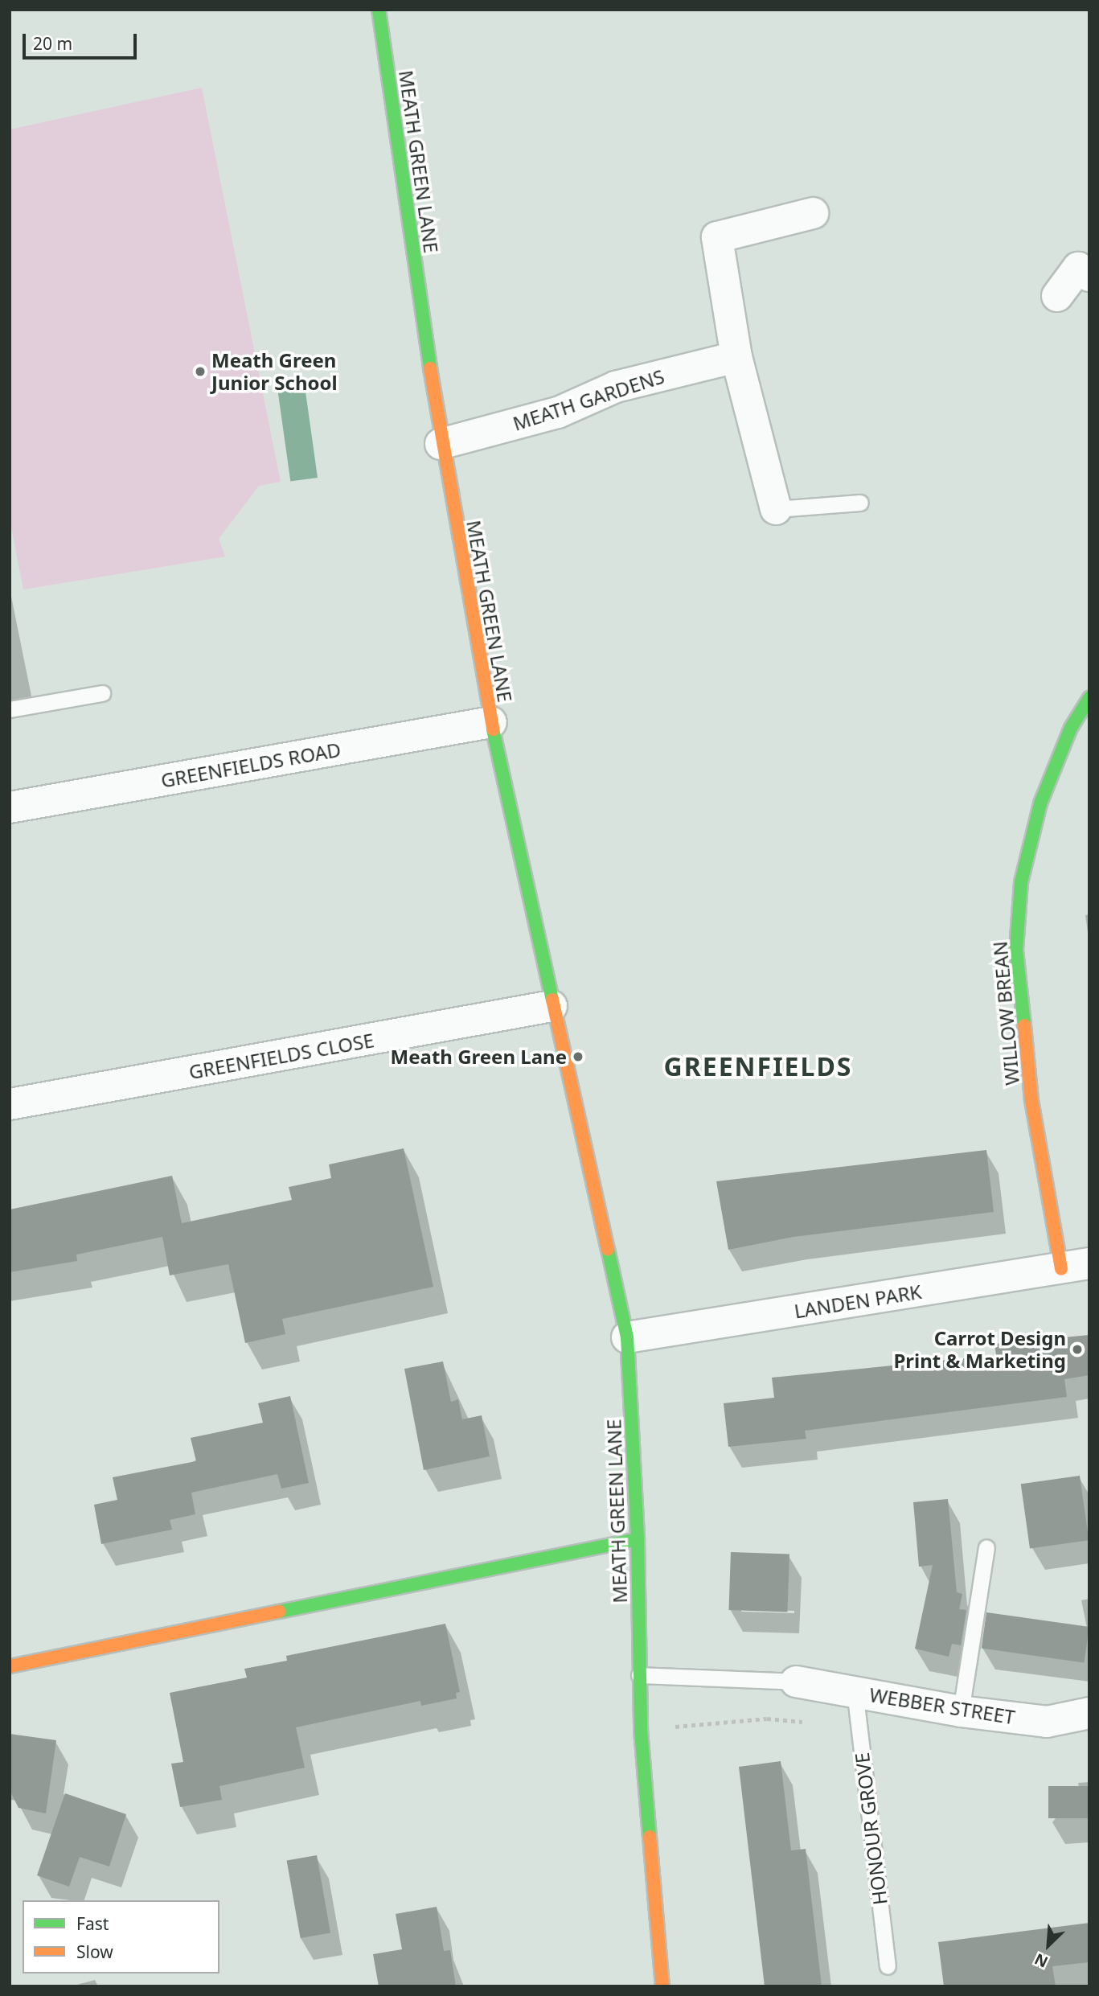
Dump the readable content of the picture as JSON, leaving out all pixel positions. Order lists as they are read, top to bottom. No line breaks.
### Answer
{"streets":{"street":["MEATH GREEN LANE","MEATH GARDENS","GREENFIELDS ROAD","WILLOW BREAN","GREENFIELDS CLOSE","LANDEN PARK","WEBBER STREET"],"lane":["HONOUR GROVE"]},"crossings":[["MEATH GREEN LANE","MEATH GARDENS"],["MEATH GREEN LANE","GREENFIELDS ROAD"],["MEATH GREEN LANE","GREENFIELDS CLOSE"],["MEATH GREEN LANE","LANDEN PARK"],["WILLOW BREAN","LANDEN PARK"],["WEBBER STREET","HONOUR GROVE"]],"districts":["GREENFIELDS"],"places":["Meath Green Junior School","Meath Green Lane","Carrot Design Print & Marketing"],"legend":["Fast","Slow"],"scale_bar":"20 m","north":"bottom left"}
